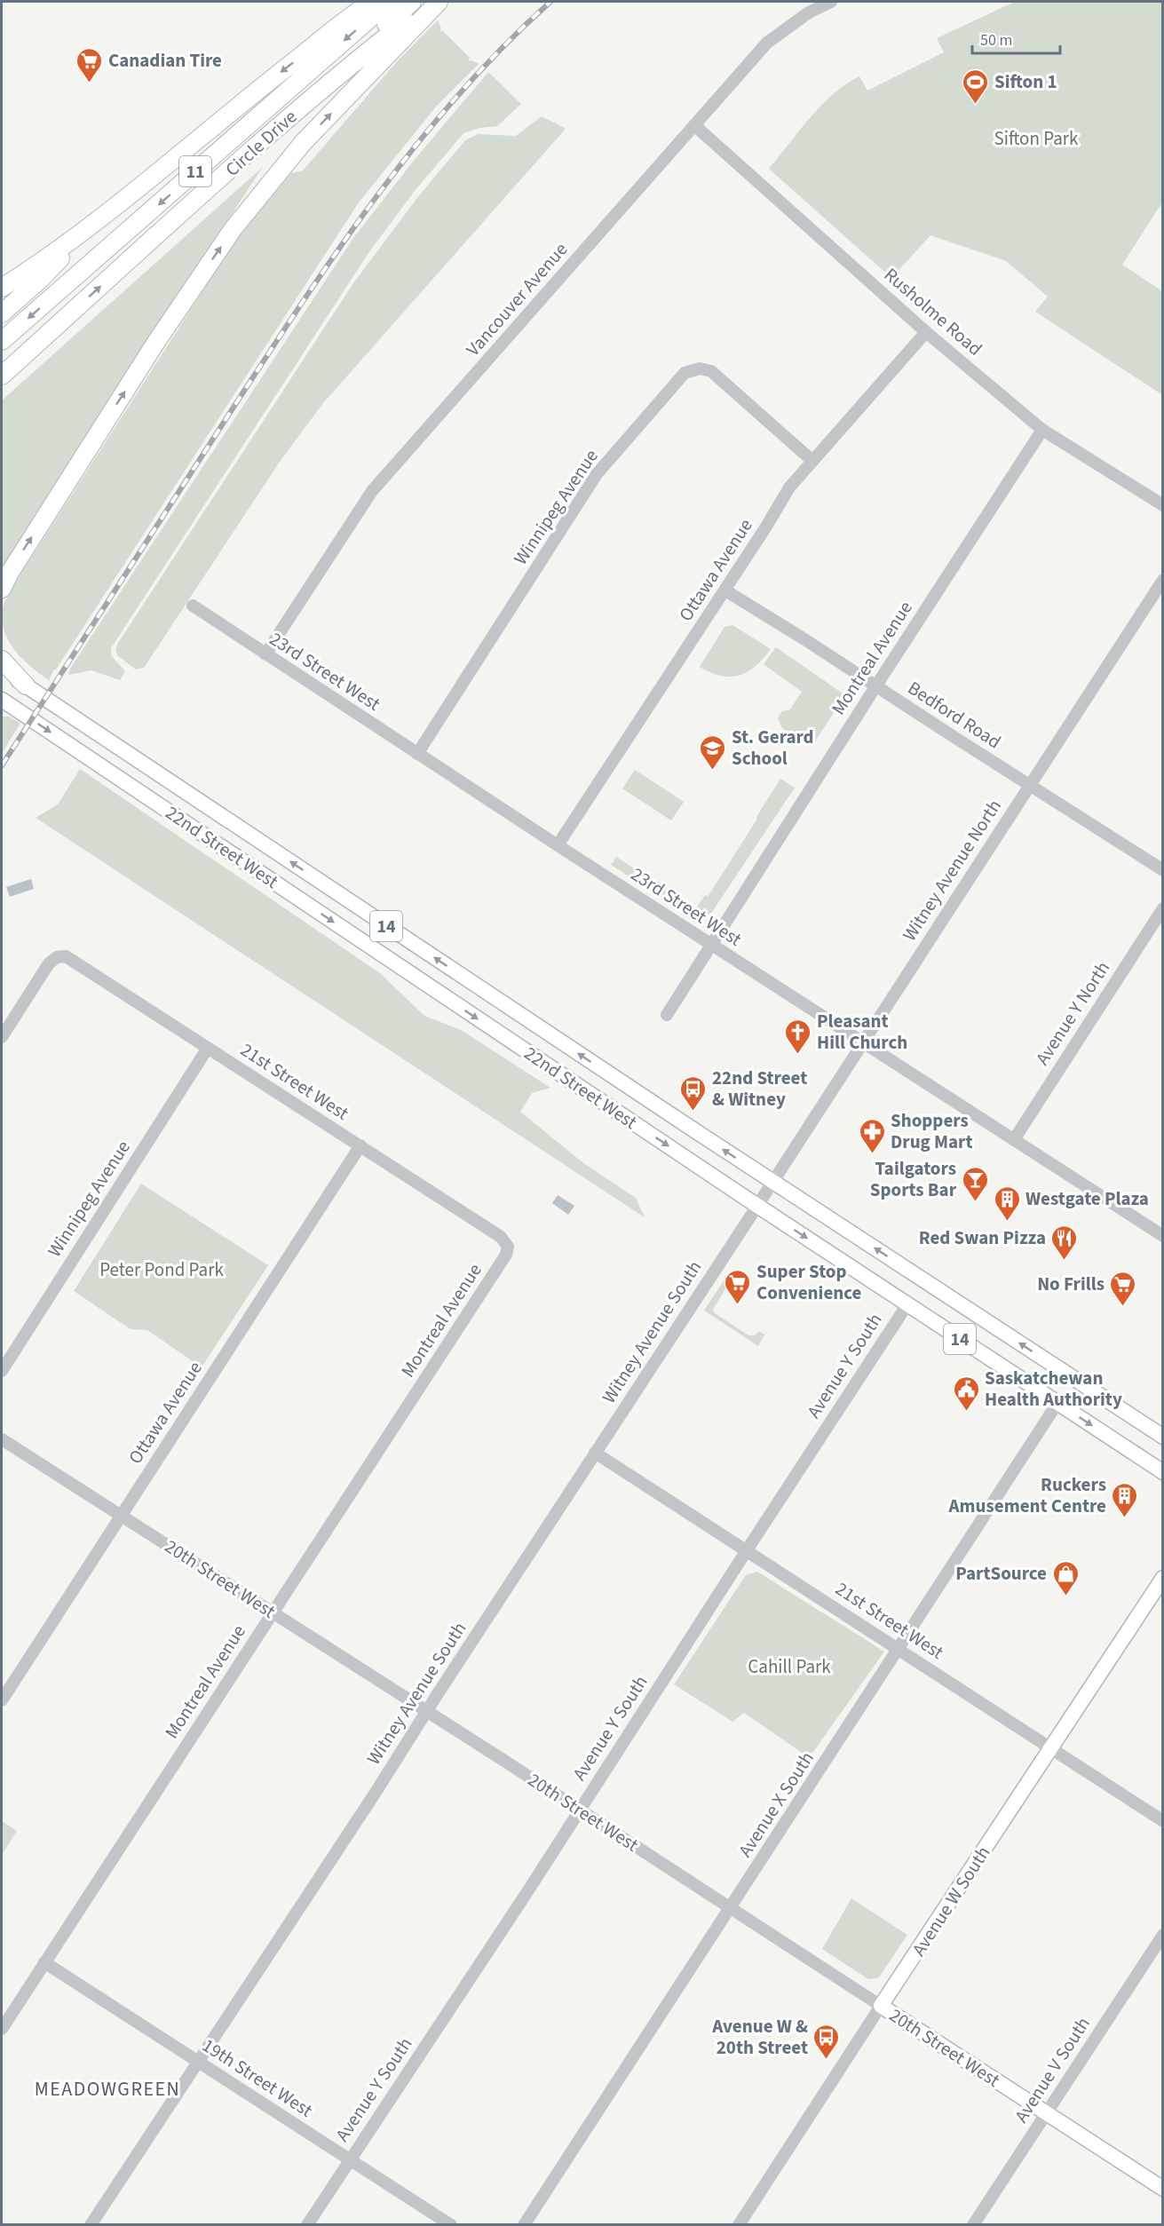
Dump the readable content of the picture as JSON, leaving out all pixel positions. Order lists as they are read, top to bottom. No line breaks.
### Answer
{"streets":{"highway":["Circle Drive","11"],"main road":["22nd Street West","14","20th Street West","Avenue W South"],"street":["Vancouver Avenue","Rusholme Road","Winnipeg Avenue","Ottawa Avenue","Montreal Avenue","23rd Street West","Bedford Road","Witney Avenue North","Avenue Y North","21st Street West","Witney Avenue South","Avenue Y South","Avenue X South","Avenue V South","19th Street West"]},"crossings":[["Vancouver Avenue","Rusholme Road"],["Vancouver Avenue","23rd Street West"],["Rusholme Road","Ottawa Avenue"],["Rusholme Road","Montreal Avenue"],["Winnipeg Avenue","Ottawa Avenue"],["Winnipeg Avenue","23rd Street West"],["Winnipeg Avenue","21st Street West"],["Ottawa Avenue","23rd Street West"],["Ottawa Avenue","Bedford Road"],["Ottawa Avenue","21st Street West"],["Ottawa Avenue","20th Street West"],["Montreal Avenue","23rd Street West"],["Montreal Avenue","Bedford Road"],["Montreal Avenue","21st Street West"],["Montreal Avenue","20th Street West"],["Montreal Avenue","19th Street West"],["23rd Street West","Witney Avenue North"],["23rd Street West","Avenue Y North"],["Bedford Road","Witney Avenue North"],["22nd Street West","Witney Avenue North"],["22nd Street West","Witney Avenue South"],["22nd Street West","Avenue Y South"],["22nd Street West","Avenue X South"],["Witney Avenue North","Witney Avenue South"],["21st Street West","Witney Avenue South"],["21st Street West","Avenue Y South"],["21st Street West","Avenue X South"],["21st Street West","Avenue W South"],["Witney Avenue South","20th Street West"],["Witney Avenue South","19th Street West"],["Avenue Y South","20th Street West"],["Avenue Y South","19th Street West"],["20th Street West","Avenue X South"],["20th Street West","Avenue W South"],["20th Street West","Avenue V South"]],"districts":["MEADOWGREEN"],"parks":["Sifton Park","Peter Pond Park","Cahill Park"],"places":{"supermarket":["Canadian Tire","Super Stop Convenience","No Frills"],"sports":["Sifton 1"],"school or university":["St. Gerard School"],"church":["Pleasant Hill Church"],"bus stop":["22nd Street & Witney","Avenue W & 20th Street"],"pharmacy":["Shoppers Drug Mart"],"bar":["Tailgators Sports Bar"],"building":["Westgate Plaza","Ruckers Amusement Centre"],"restaurant":["Red Swan Pizza"],"public building":["Saskatchewan Health Authority"],"shop":["PartSource"]},"scale_bar":"50 m"}
